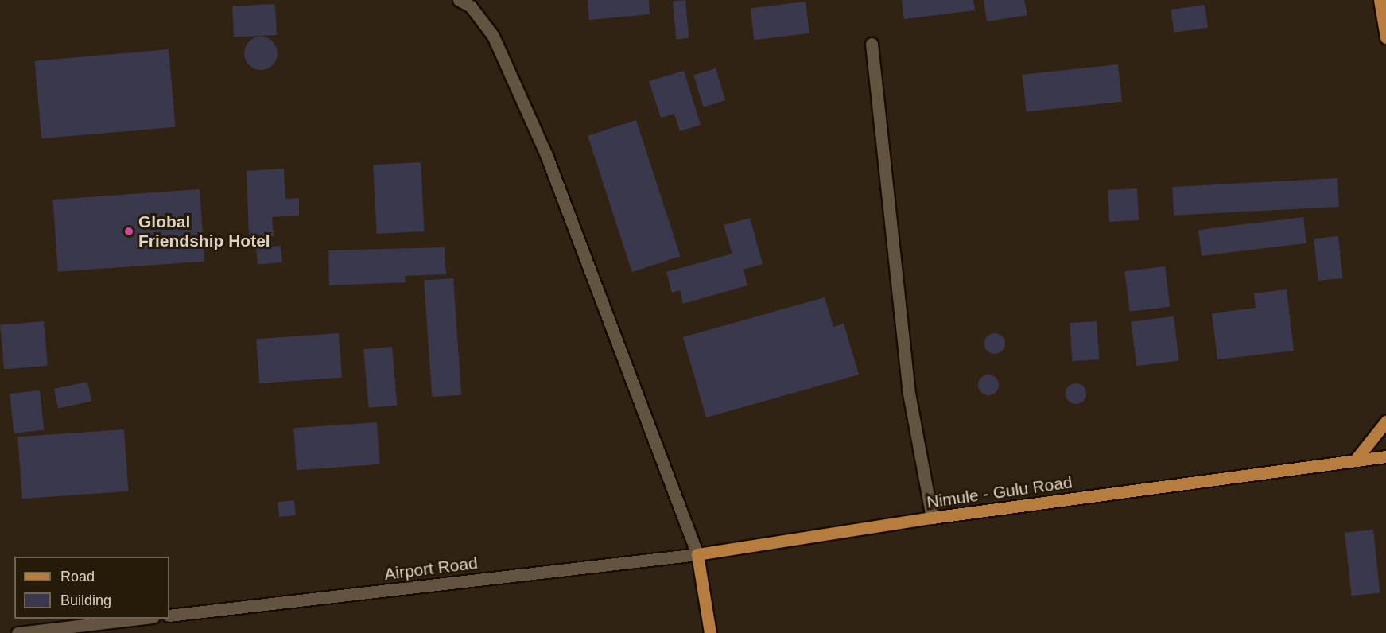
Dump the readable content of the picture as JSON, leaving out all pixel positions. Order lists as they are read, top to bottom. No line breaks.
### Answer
{"streets":{"main road":["Nimule - Gulu Road"],"street":["Airport Road"]},"crossings":[["Nimule - Gulu Road","Airport Road"]],"places":["Global Friendship Hotel"],"legend":["Road","Building"]}
